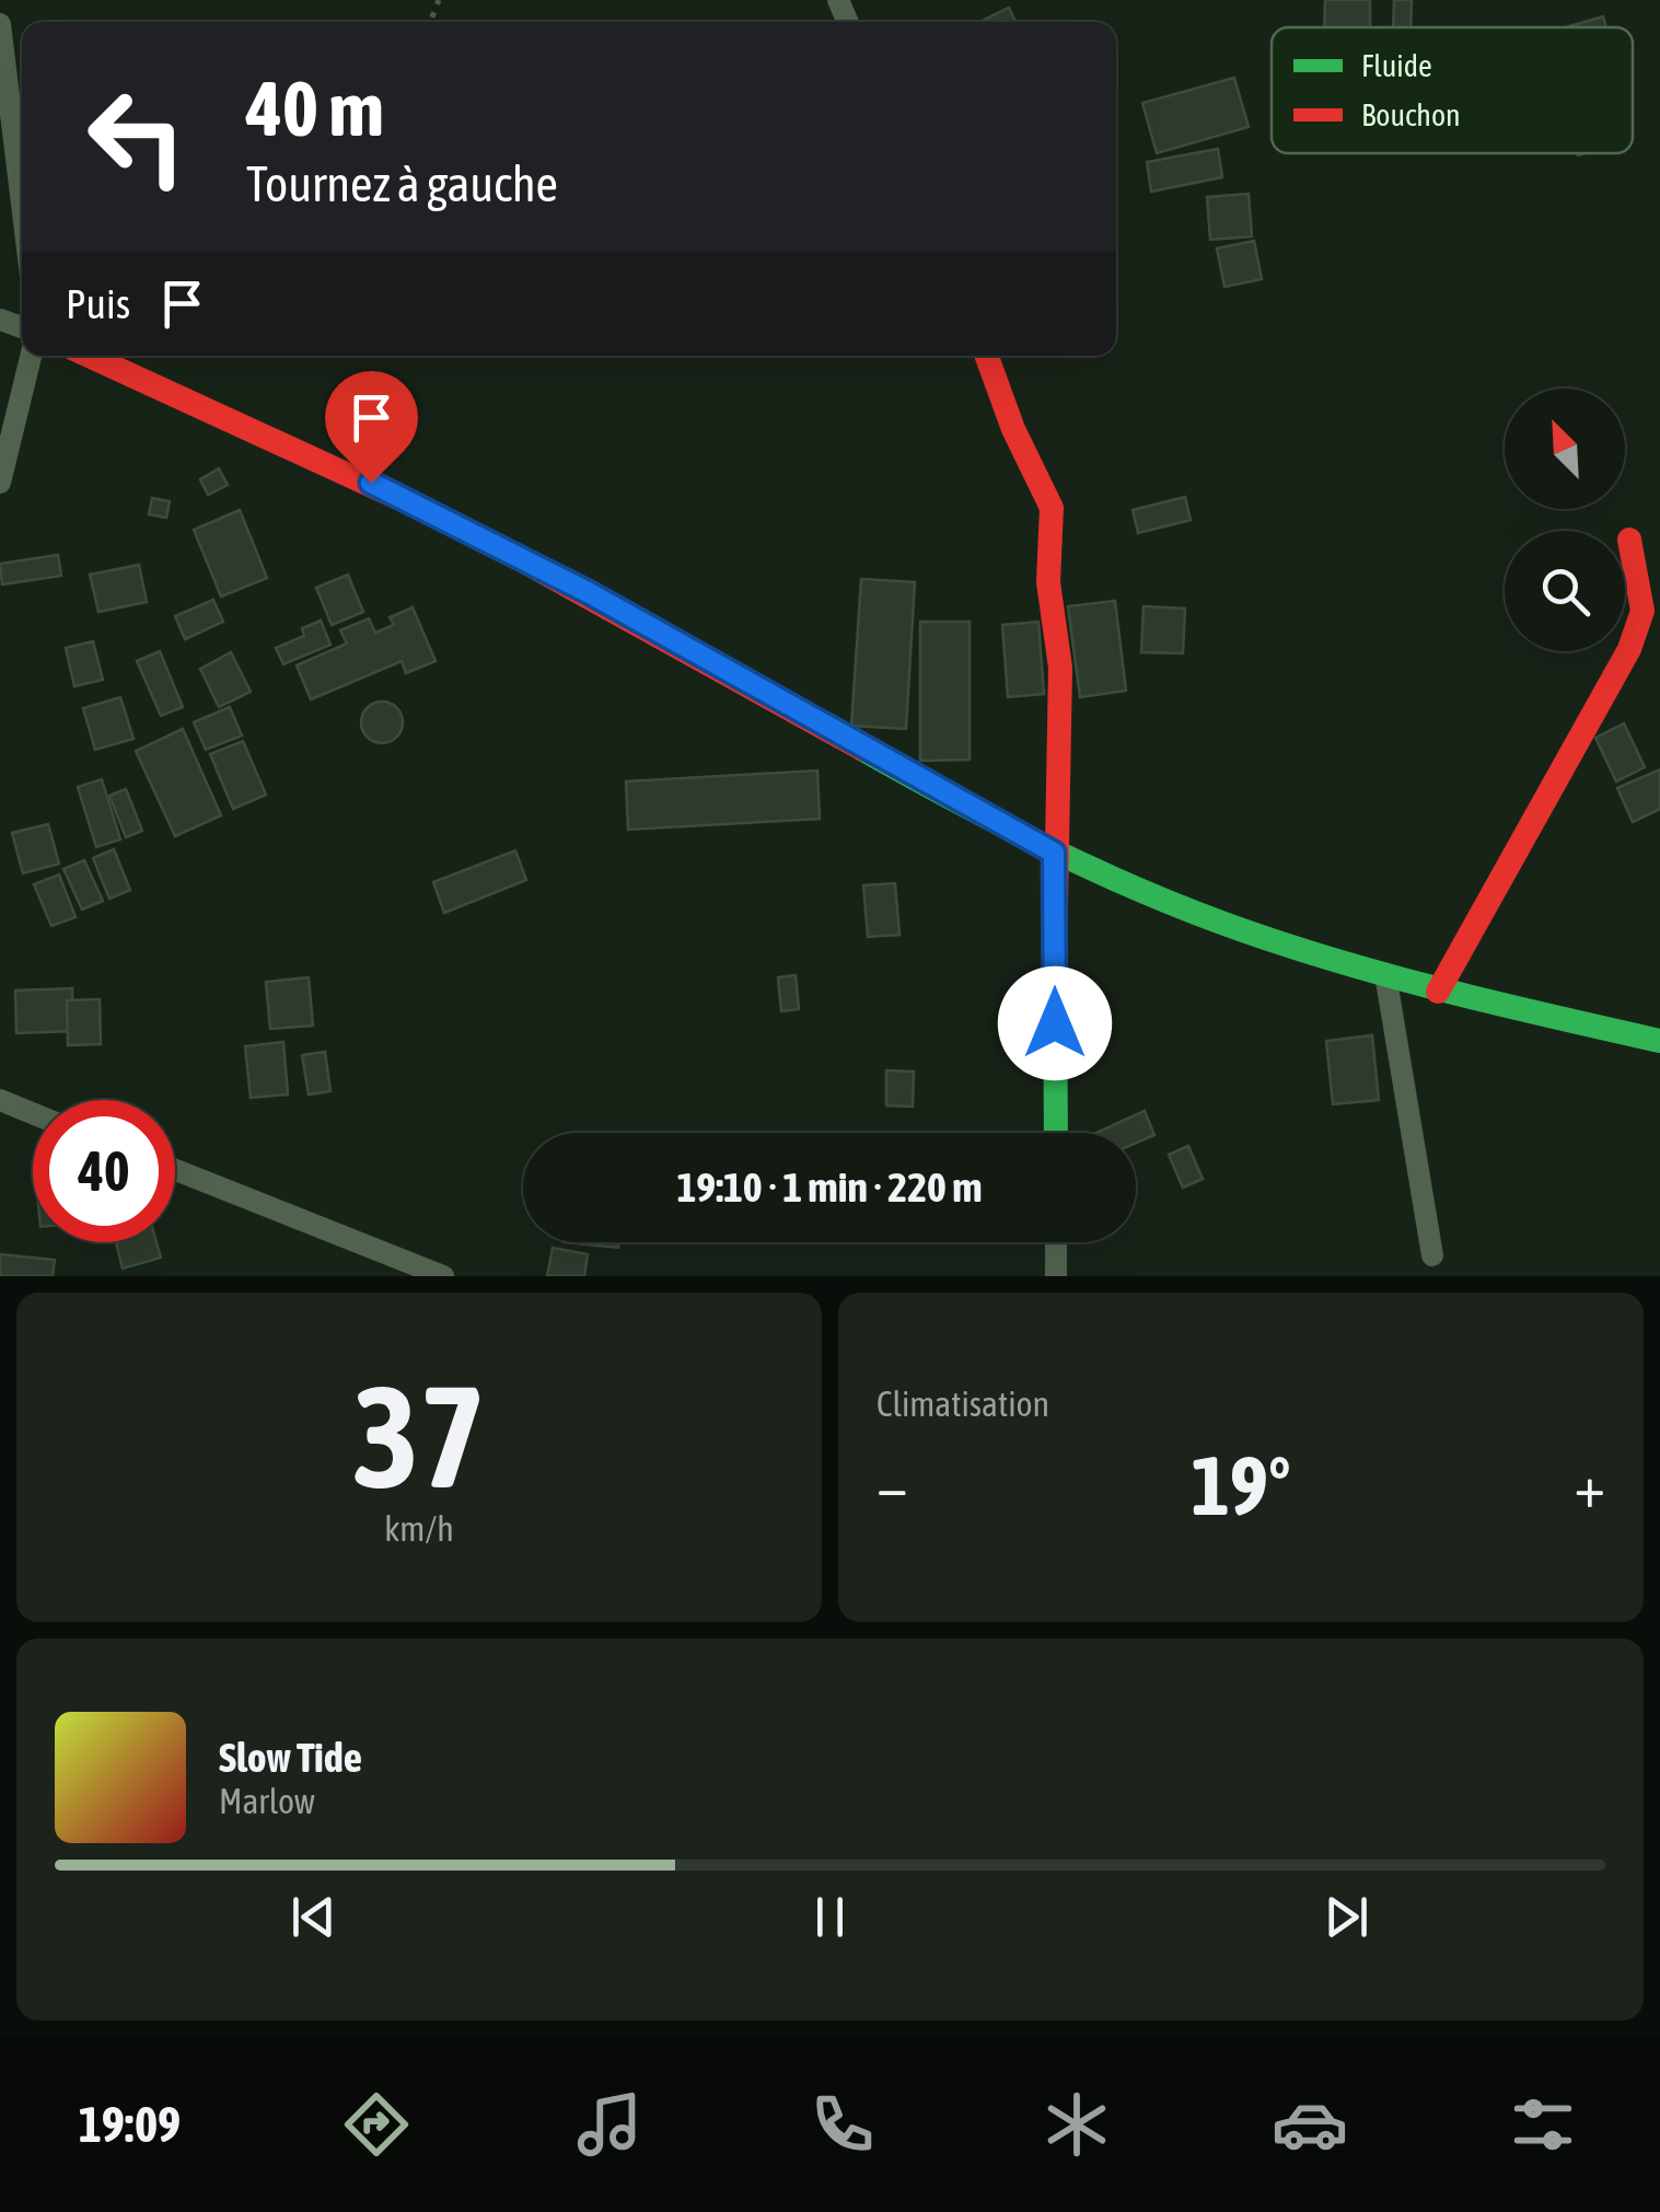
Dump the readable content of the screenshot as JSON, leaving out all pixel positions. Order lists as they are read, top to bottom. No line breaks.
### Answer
{"legend":["Fluide","Bouchon"],"north":"top left","page":{"turn":["40 m","Tournez à gauche"],"then":"Puis","limit":"40","trip":"19:10 · 1 min · 220 m","tile":[["37","km/h"],"Climatisation"],"heat":["−","19°","+"],"song":["Slow Tide","Marlow"],"tabs":"19:09"}}
